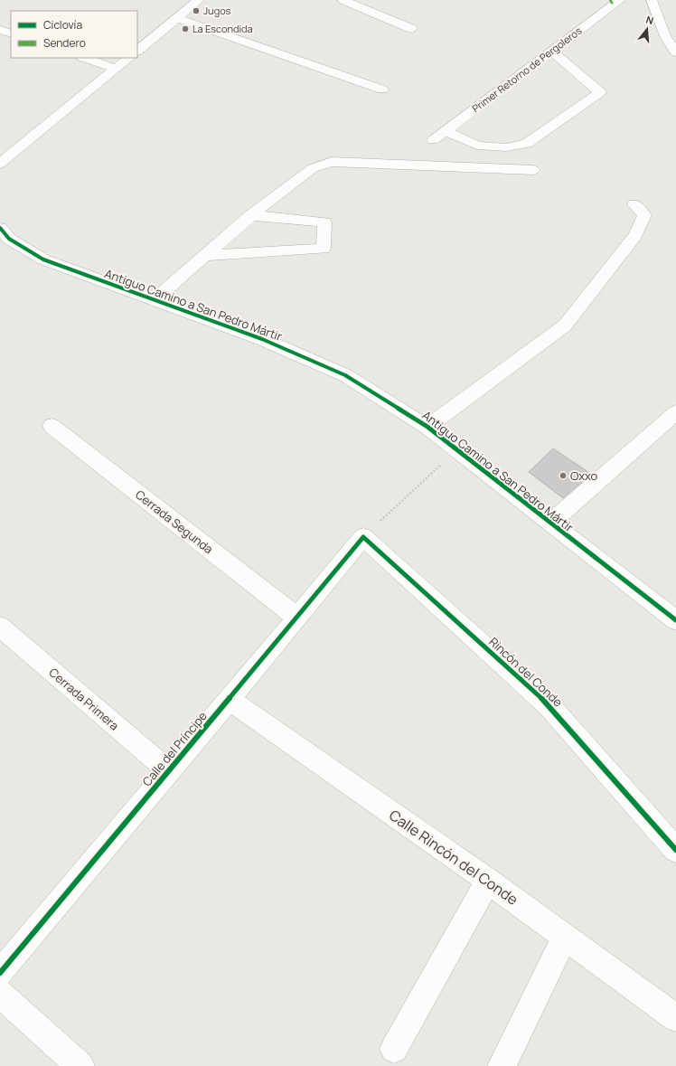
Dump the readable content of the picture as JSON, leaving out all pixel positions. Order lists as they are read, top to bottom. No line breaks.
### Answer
{"streets":{"street":["Primer Retorno de Pergoleros","Antiguo Camino a San Pedro Mártir","Cerrada Segunda","Rincón del Conde","Cerrada Primera","Calle del Príncipe","Calle Rincón del Conde"]},"crossings":[["Cerrada Segunda","Calle del Príncipe"],["Rincón del Conde","Calle del Príncipe"],["Cerrada Primera","Calle del Príncipe"],["Calle del Príncipe","Calle Rincón del Conde"]],"places":["Jugos","La Escondida","Oxxo"],"legend":["Ciclovía","Sendero"],"north":"top"}
